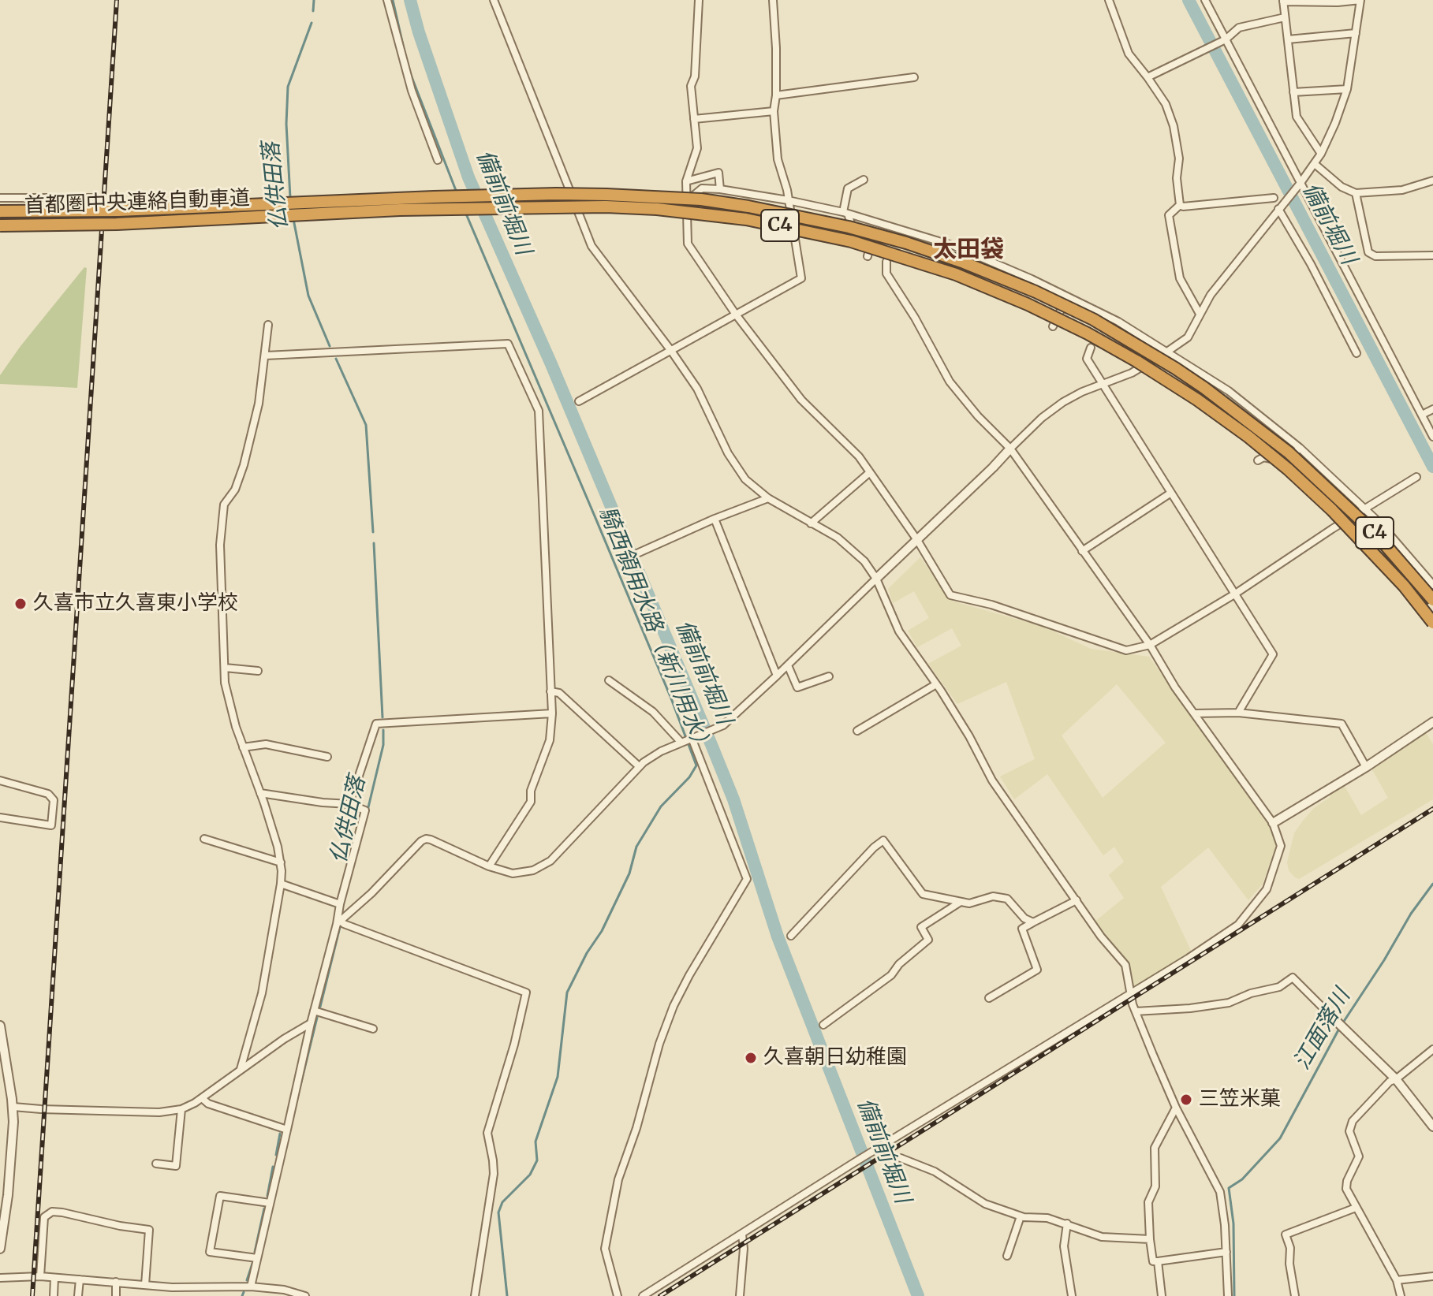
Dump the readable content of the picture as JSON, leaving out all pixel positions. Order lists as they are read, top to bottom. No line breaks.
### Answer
{"streets":{"highway":["首都圏中央連絡自動車道","C4"]},"districts":["太田袋"],"water":["仏供田落","備前前堀川","備前堀川","騎西領用水路（新川用水）","江面落川"],"places":["久喜市立久喜東小学校","久喜朝日幼稚園","三笠米菓"]}
